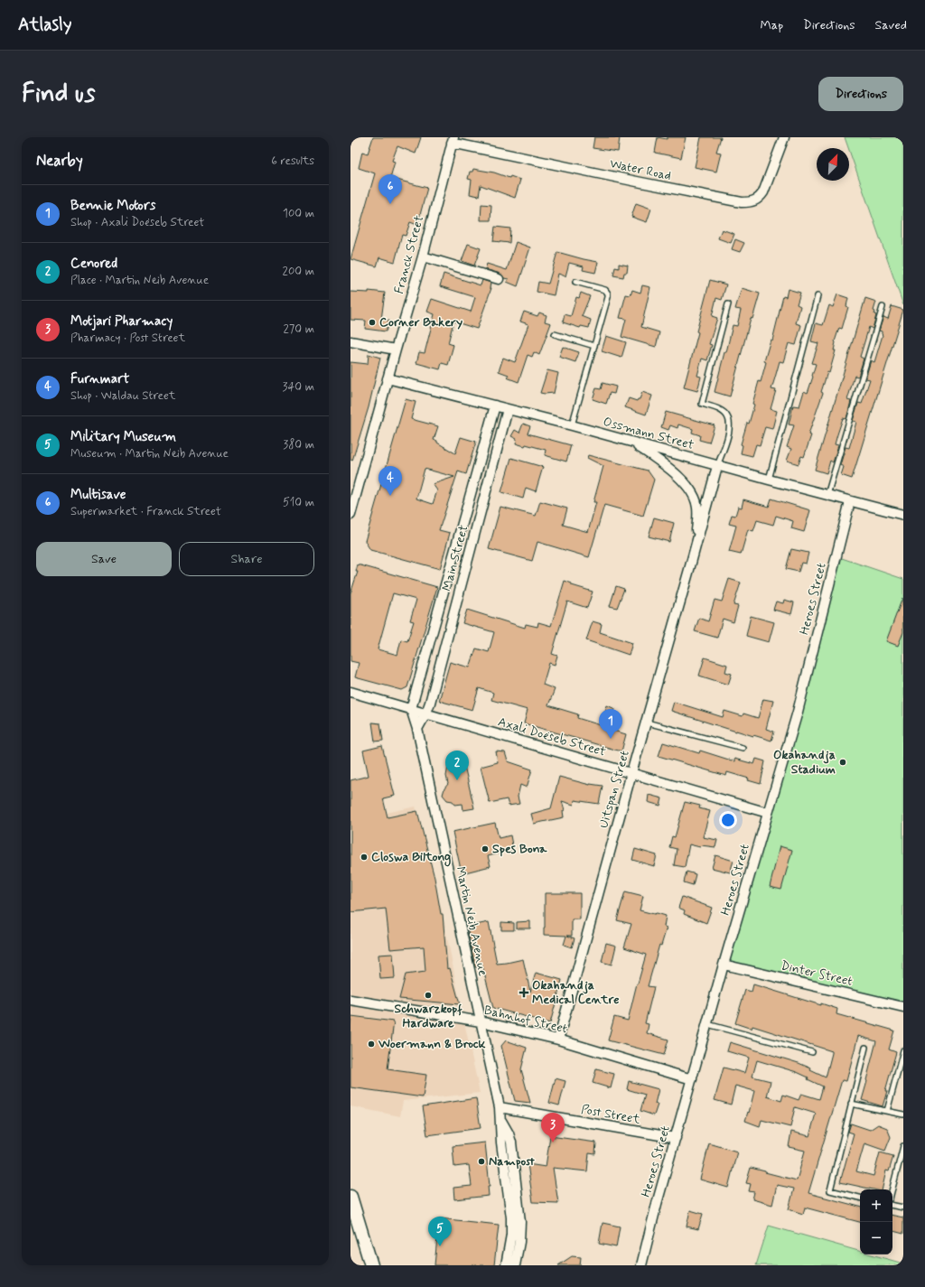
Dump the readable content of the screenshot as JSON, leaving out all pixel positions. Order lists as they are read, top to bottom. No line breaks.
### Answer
{"streets":{"street":["Water Road","Franck Street","Ossmann Street","Main Street","Heroes Street","Axali Doëseb Street","Uitspan Street","Martin Neib Avenue","Dinter Street","Bahnhof Street","Post Street"]},"crossings":[["Water Road","Franck Street"],["Franck Street","Ossmann Street"],["Ossmann Street","Main Street"],["Ossmann Street","Heroes Street"],["Ossmann Street","Uitspan Street"],["Main Street","Axali Doëseb Street"],["Main Street","Martin Neib Avenue"],["Heroes Street","Axali Doëseb Street"],["Heroes Street","Dinter Street"],["Heroes Street","Bahnhof Street"],["Heroes Street","Post Street"],["Axali Doëseb Street","Uitspan Street"],["Axali Doëseb Street","Martin Neib Avenue"],["Uitspan Street","Bahnhof Street"],["Martin Neib Avenue","Bahnhof Street"],["Martin Neib Avenue","Post Street"]],"places":{"other":["Corner Bakery","Okahandja Stadium","Spes Bona","Closwa Biltong","Schwarzkopf Hardware","Woermann & Brock","Nampost"],"health":["Okahandja Medical Centre"]},"north":"top right","page":{"header":"Atlasly","nav":["Map","Directions","Saved"],"buttons":["Directions",["Save","Share"]],"title":"Find us","heading":["Nearby","6 results"],"pins":["6","4","1","2","3","5"],"list":[{"mark":"1","name":"Bennie Motors","note":"Shop · Axali Doëseb Street","value":"100 m"},{"mark":"2","name":"Cenored","note":"Place · Martin Neib Avenue","value":"200 m"},{"mark":"3","name":"Motjari Pharmacy","note":"Pharmacy · Post Street","value":"270 m"},{"mark":"4","name":"Furnmart","note":"Shop · Waldau Street","value":"340 m"},{"mark":"5","name":"Military Museum","note":"Museum · Martin Neib Avenue","value":"380 m"},{"mark":"6","name":"Multisave","note":"Supermarket · Franck Street","value":"510 m"}],"map_buttons":["+","−"]}}
